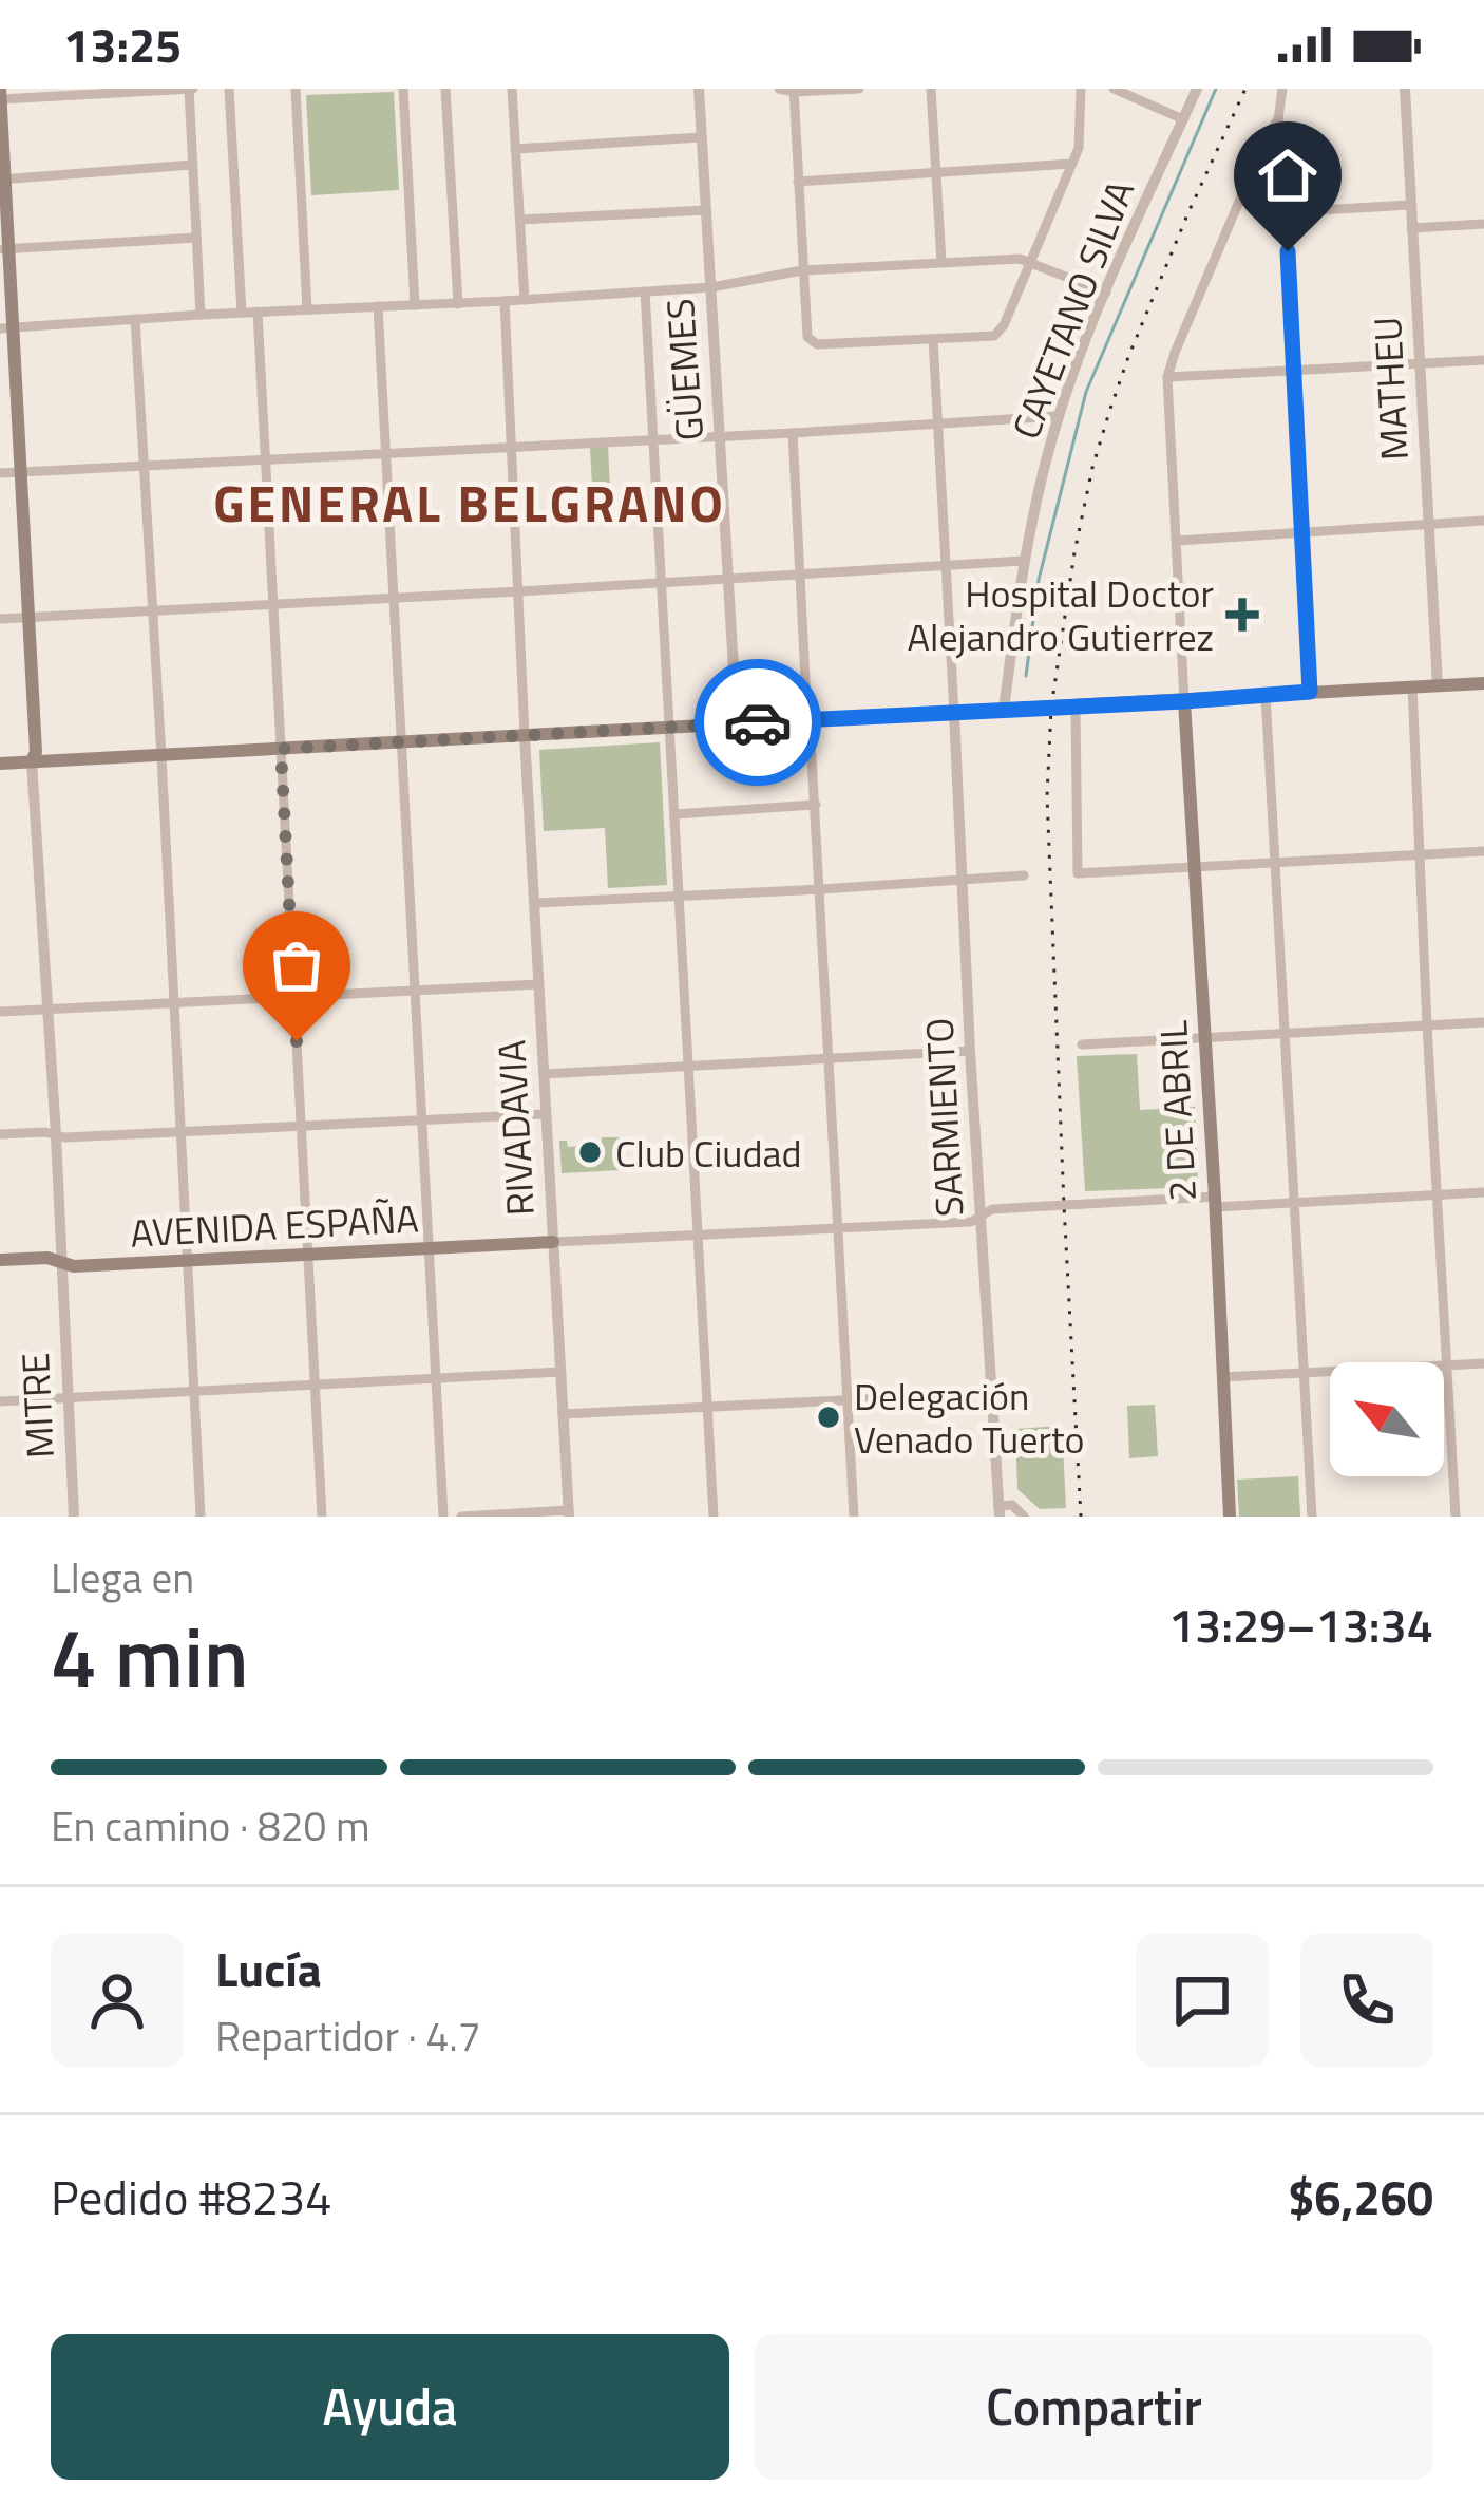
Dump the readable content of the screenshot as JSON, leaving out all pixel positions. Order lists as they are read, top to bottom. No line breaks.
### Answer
{"streets":{"main road":["2 DE ABRIL","AVENIDA ESPAÑA"],"street":["CAYETANO SILVA","GÜEMES","MATHEU","SARMIENTO","RIVADAVIA","MITRE"]},"crossings":[["RIVADAVIA","AVENIDA ESPAÑA"],["AVENIDA ESPAÑA","MITRE"]],"districts":["GENERAL BELGRANO"],"places":{"health":["Hospital Doctor Alejandro Gutierrez"],"other":["Club Ciudad","Delegación Venado Tuerto"]},"north":"top left","page":{"status":"13:25","heading":["4 min","Llega en","13:29–13:34"],"panel":["Lucía","Repartidor · 4.7","Pedido #8234","$6,260"],"bar":"En camino · 820 m","buttons":["Ayuda","Compartir"]}}
